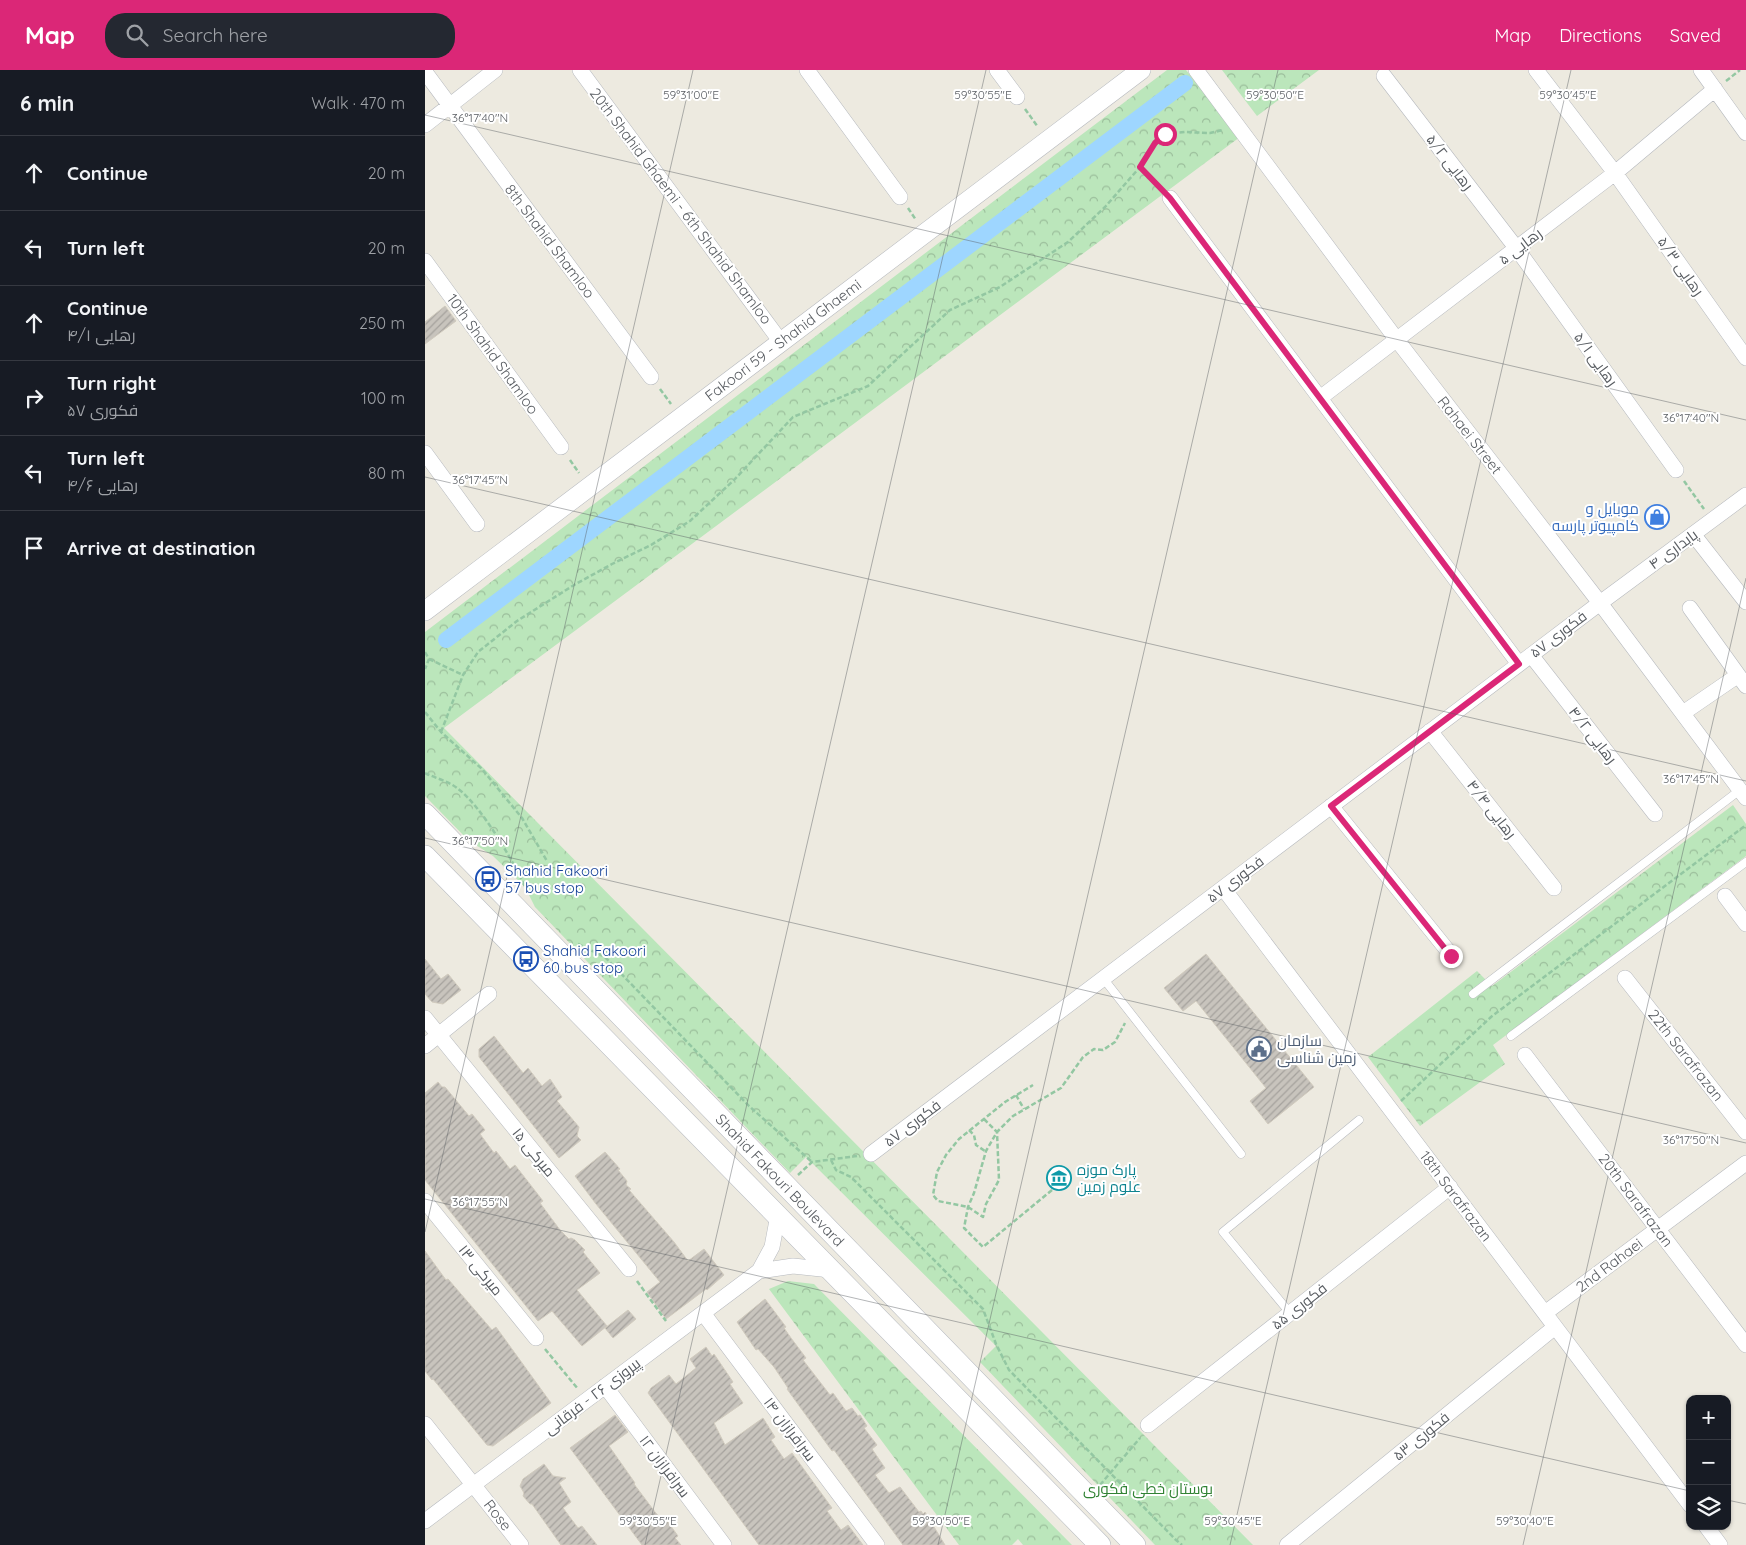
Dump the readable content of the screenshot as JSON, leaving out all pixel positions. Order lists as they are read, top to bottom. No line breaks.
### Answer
{"streets":{"main road":["Shahid Fakouri Boulevard"],"street":["رهایی ۵/۲","20th Shahid Ghaemi - 6th Shahid Shamloo","8th Shahid Shamloo","رهایی ۵","رهایی ۵/۳","Fakoori 59 - Shahid Ghaemi","10th Shahid Shamloo","رهایی ۵/۱","Rahaei Street","پایداری ۴","فکوری ۵۷","رهایی ۴/۲","رهایی ۴/۴","22th Sarafrazan","میرکی ۱۵","18th Sarafrazan","20th Sarafrazan","2nd Rahaei","میرکی ۱۳","فکوری ۵۵","پیروزی ۲۶ - فرقانی","سرافرازان ۱۴","فکوری ۵۳","سرافرازان ۱۲","Rose"]},"crossings":[["رهایی ۵/۲","رهایی ۵"],["رهایی ۵/۲","رهایی ۵/۱"],["20th Shahid Ghaemi - 6th Shahid Shamloo","Fakoori 59 - Shahid Ghaemi"],["رهایی ۵","رهایی ۵/۳"],["رهایی ۵","رهایی ۵/۱"],["رهایی ۵","Rahaei Street"],["رهایی ۵","رهایی ۴/۲"],["Rahaei Street","پایداری ۴"],["Rahaei Street","فکوری ۵۷"],["پایداری ۴","فکوری ۵۷"],["فکوری ۵۷","رهایی ۴/۲"],["فکوری ۵۷","رهایی ۴/۴"],["فکوری ۵۷","18th Sarafrazan"],["18th Sarafrazan","2nd Rahaei"],["18th Sarafrazan","فکوری ۵۵"],["18th Sarafrazan","فکوری ۵۳"],["20th Sarafrazan","2nd Rahaei"],["پیروزی ۲۶ - فرقانی","سرافرازان ۱۴"],["پیروزی ۲۶ - فرقانی","سرافرازان ۱۲"],["پیروزی ۲۶ - فرقانی","Rose"]],"parks":["بوستان خطی فکوری"],"places":{"shop":["موبایل و کامپیوتر پارسه"],"bus stop":["Shahid Fakoori 57 bus stop","Shahid Fakoori 60 bus stop"],"public building":["سازمان زمین شناسی"],"museum":["پارک موزه علوم زمین"]},"page":{"header":"Map","search":"Search here","nav":["Map","Directions","Saved"],"heading":["6 min","Walk · 470 m"],"list":[["Continue","20 m"],["Turn left","20 m"],["Continue","رهایی ۴/۱","250 m"],["Turn right","فکوری ۵۷","100 m"],["Turn left","رهایی ۴/۶","80 m"],"Arrive at destination"],"map_buttons":["+","−"]},"coordinates":["59°31'00\"E","59°30'55\"E","59°30'50\"E","59°30'45\"E","36°17'40\"N","36°17'45\"N","36°17'50\"N","36°17'55\"N","59°30'40\"E"]}
